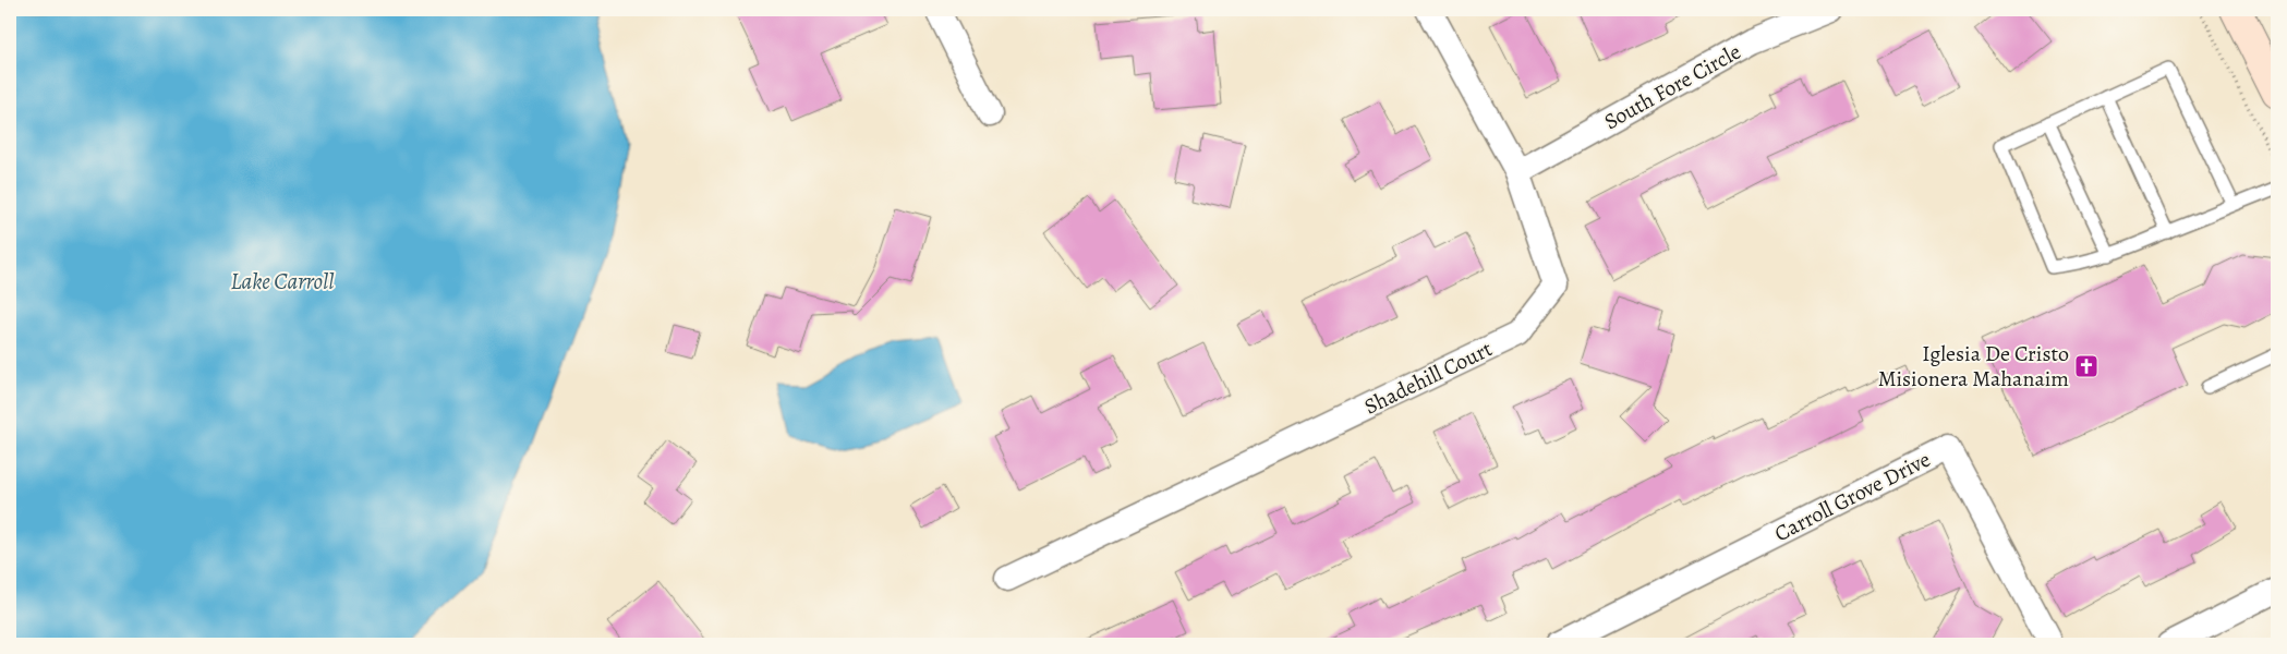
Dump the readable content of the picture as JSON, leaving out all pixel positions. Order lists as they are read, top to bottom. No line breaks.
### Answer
{"streets":{"street":["South Fore Circle","Shadehill Court","Carroll Grove Drive"]},"crossings":[["South Fore Circle","Shadehill Court"]],"water":["Lake Carroll"],"places":{"church":["Iglesia De Cristo Misionera Mahanaim"]}}
